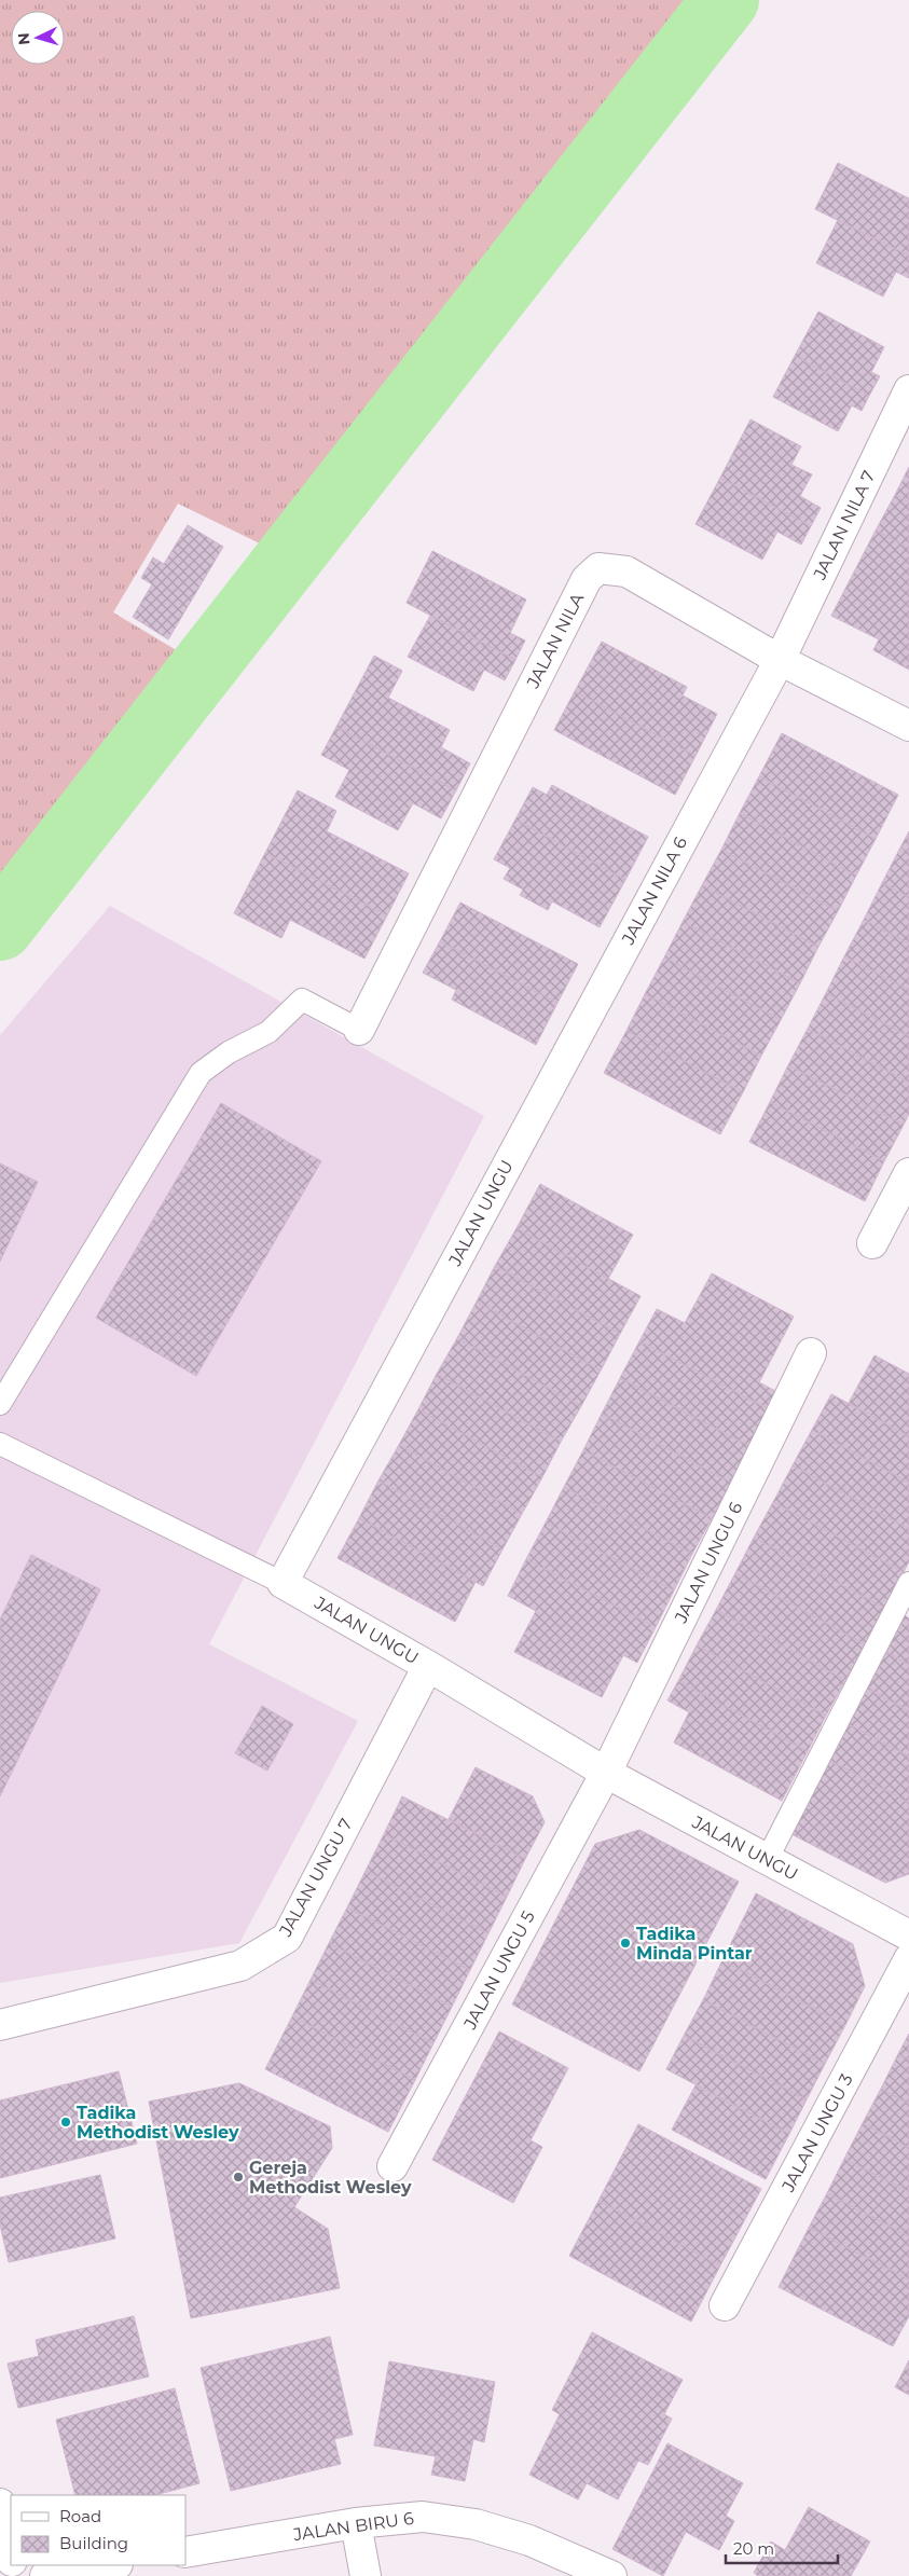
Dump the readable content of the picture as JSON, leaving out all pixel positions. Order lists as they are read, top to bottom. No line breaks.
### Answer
{"streets":{"street":["JALAN NILA 7","JALAN NILA","JALAN NILA 6","JALAN UNGU","JALAN UNGU 6","JALAN UNGU 7","JALAN UNGU 5","JALAN UNGU 3","JALAN BIRU 6"]},"crossings":[["JALAN NILA 7","JALAN NILA"],["JALAN NILA 7","JALAN NILA 6"],["JALAN NILA","JALAN NILA 6"],["JALAN NILA 6","JALAN UNGU"],["JALAN UNGU","JALAN UNGU 6"],["JALAN UNGU","JALAN UNGU 7"],["JALAN UNGU","JALAN UNGU 5"],["JALAN UNGU 6","JALAN UNGU 5"]],"places":["Tadika Minda Pintar","Tadika Methodist Wesley","Gereja Methodist Wesley"],"legend":["Road","Building"],"scale_bar":"20 m","north":"left"}
